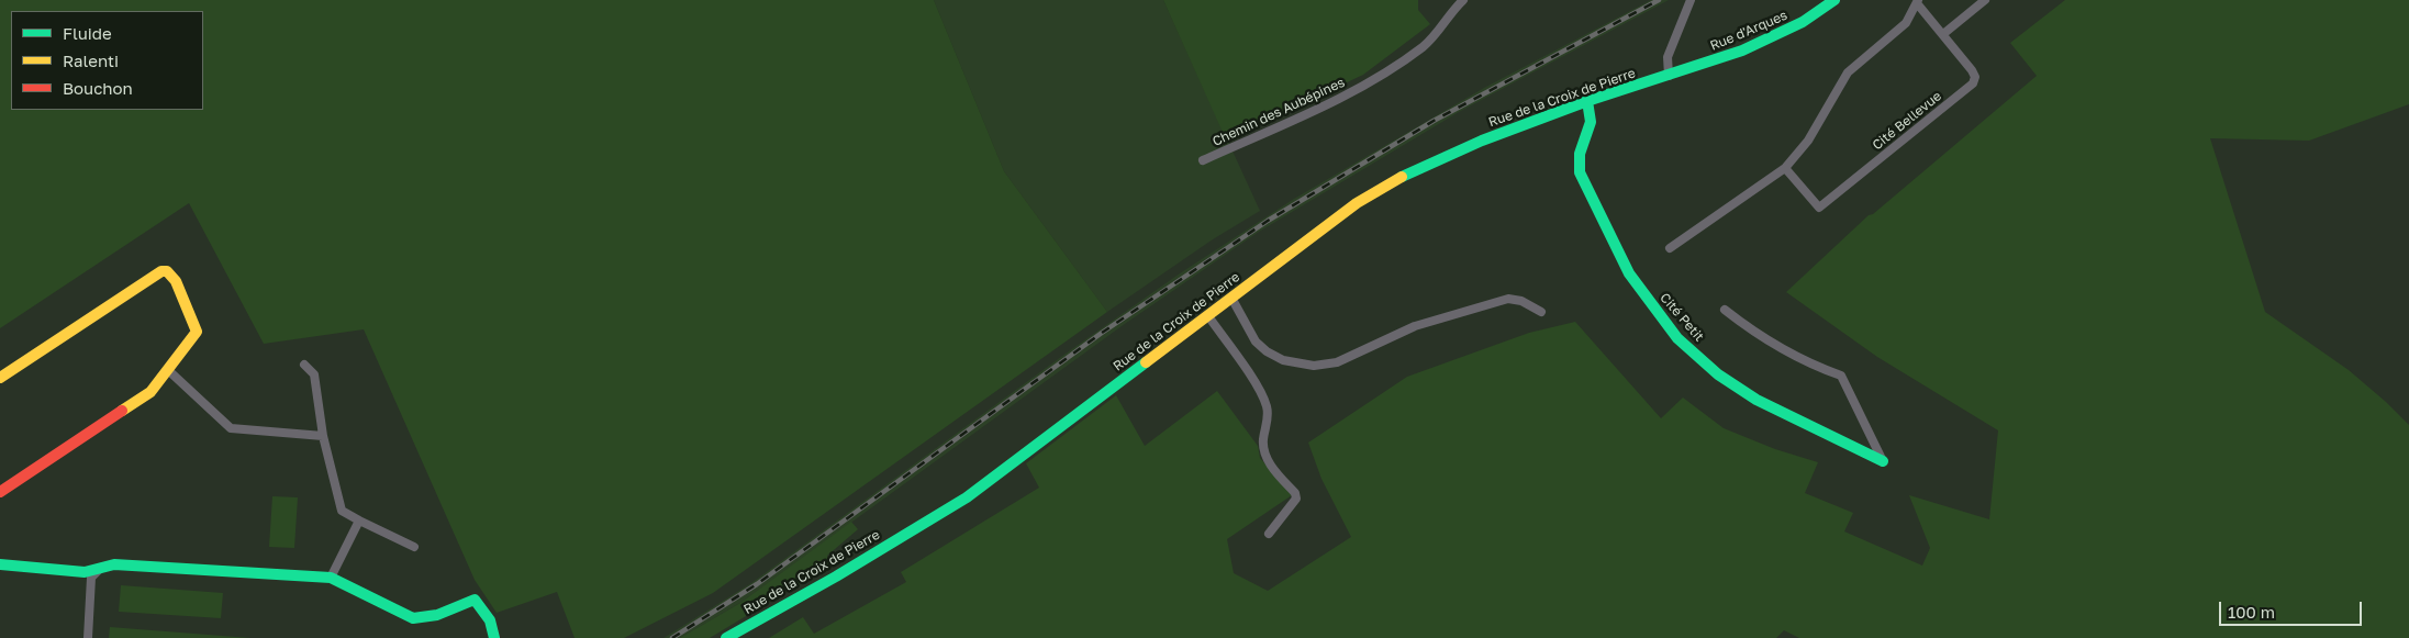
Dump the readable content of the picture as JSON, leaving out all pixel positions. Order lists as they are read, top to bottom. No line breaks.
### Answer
{"streets":{"street":["Rue d'Arques","Rue de la Croix de Pierre","Chemin des Aubépines","Cité Bellevue","Cité Petit"]},"crossings":[["Rue d'Arques","Rue de la Croix de Pierre"],["Rue de la Croix de Pierre","Cité Petit"]],"legend":["Fluide","Ralenti","Bouchon"],"scale_bar":"100 m"}
